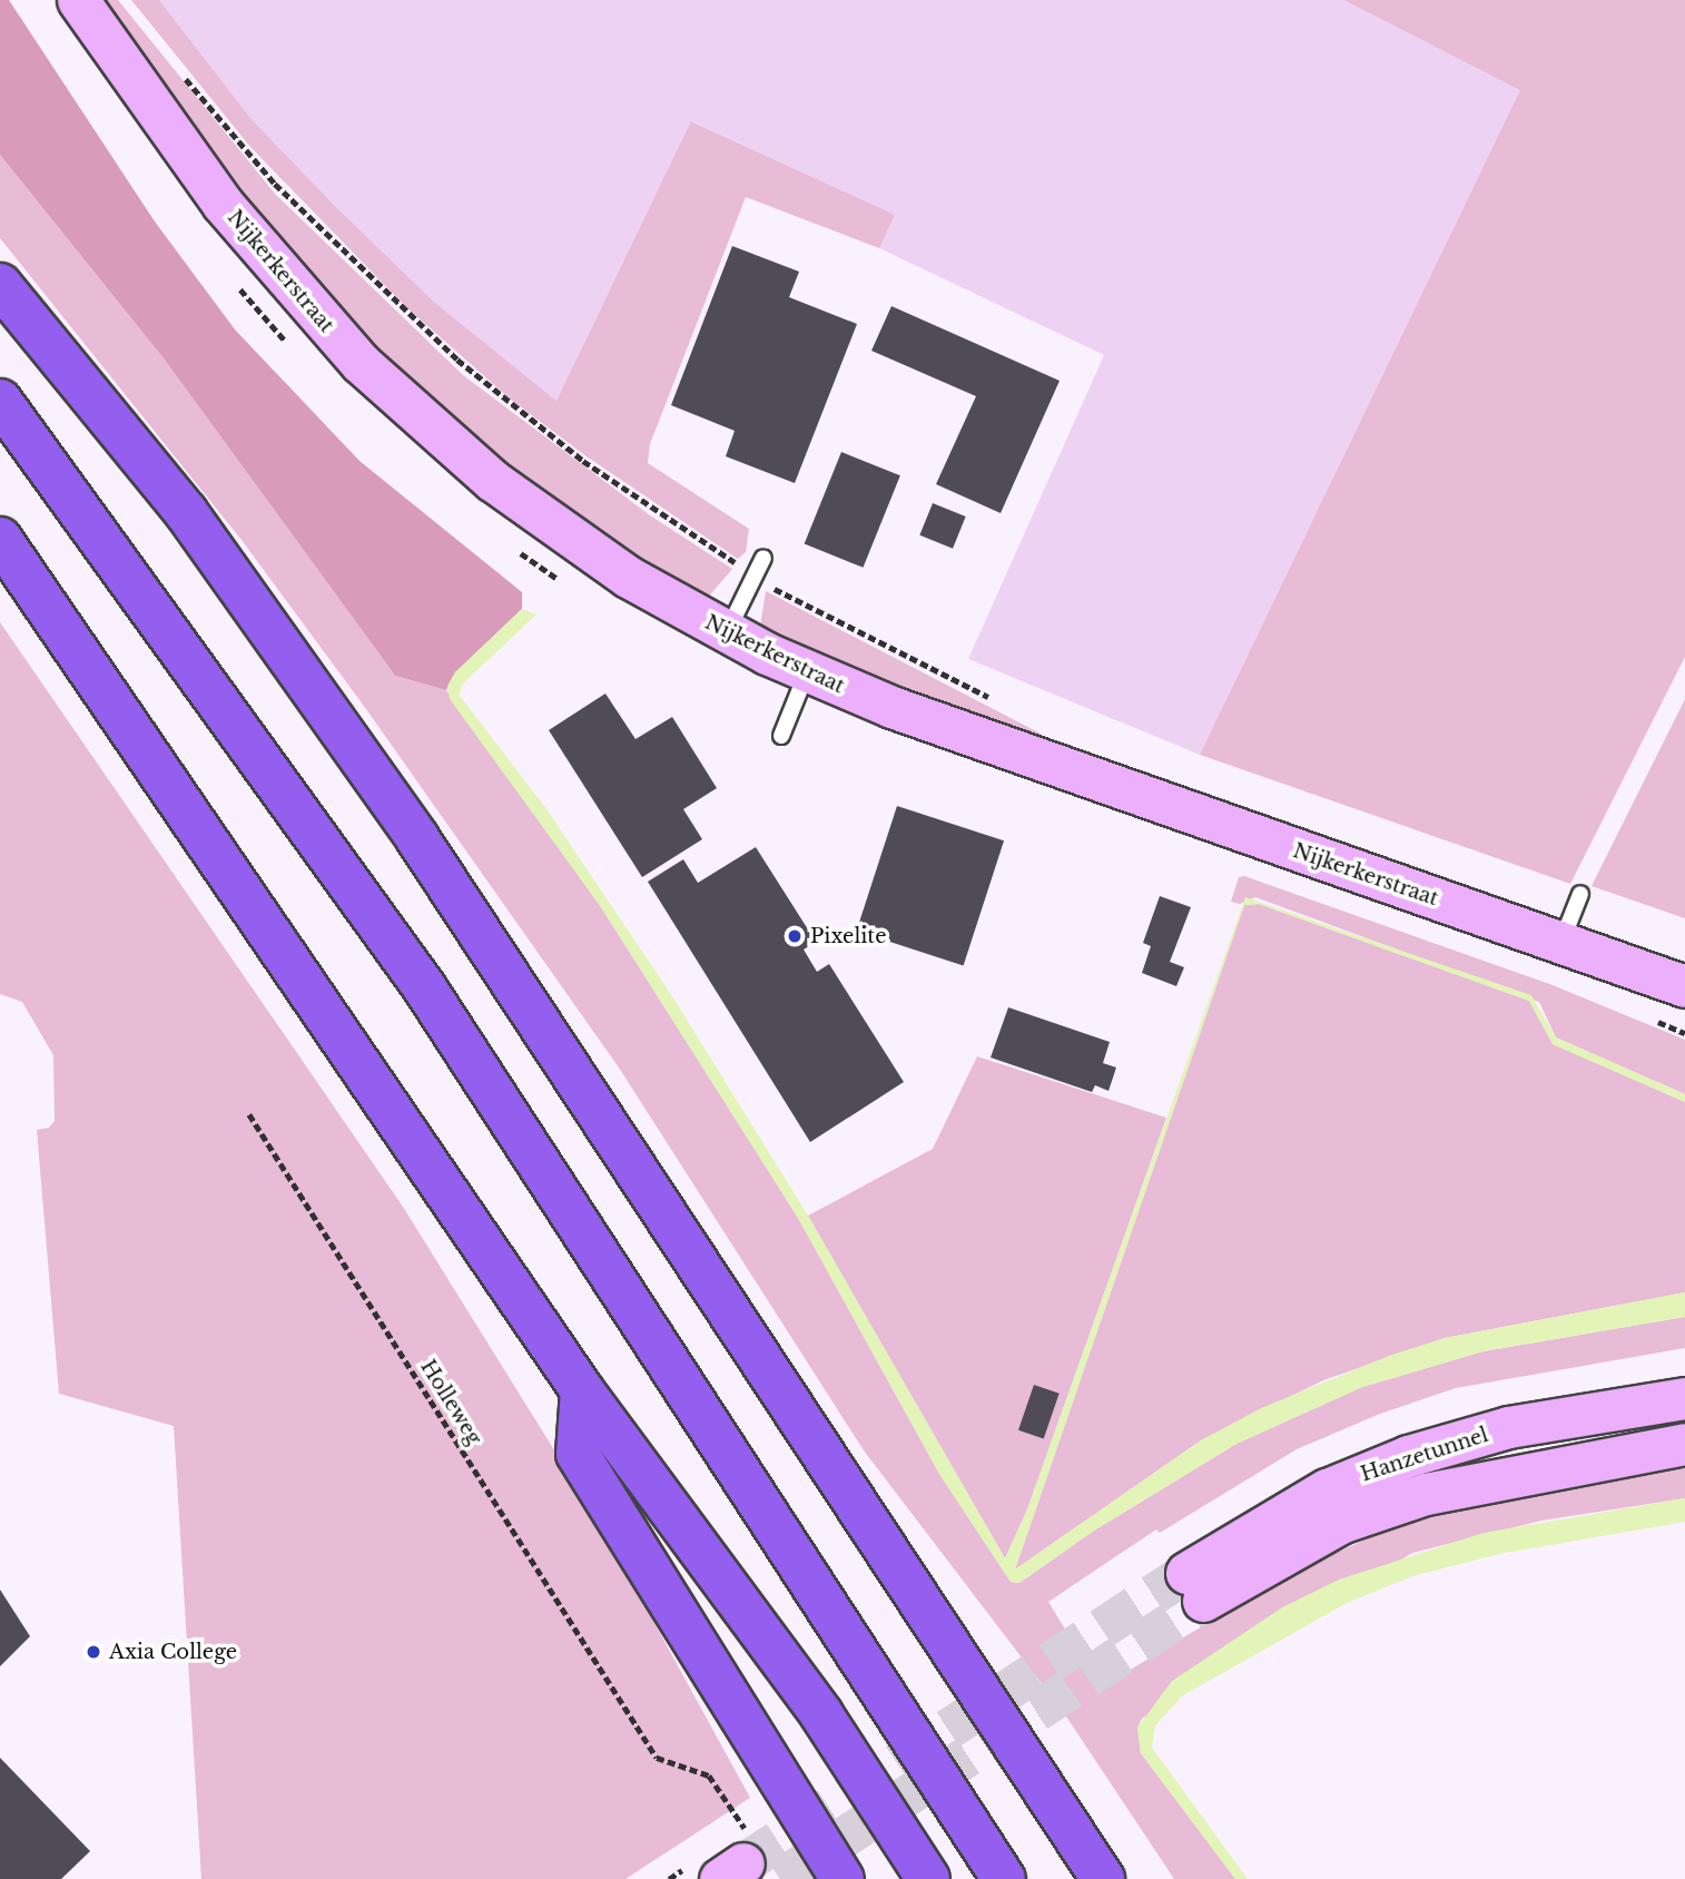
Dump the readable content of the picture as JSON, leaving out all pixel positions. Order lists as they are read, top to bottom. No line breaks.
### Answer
{"streets":{"main road":["Nijkerkerstraat","Hanzetunnel"],"path":["Holleweg"]},"places":["Pixelite","Axia College"]}
